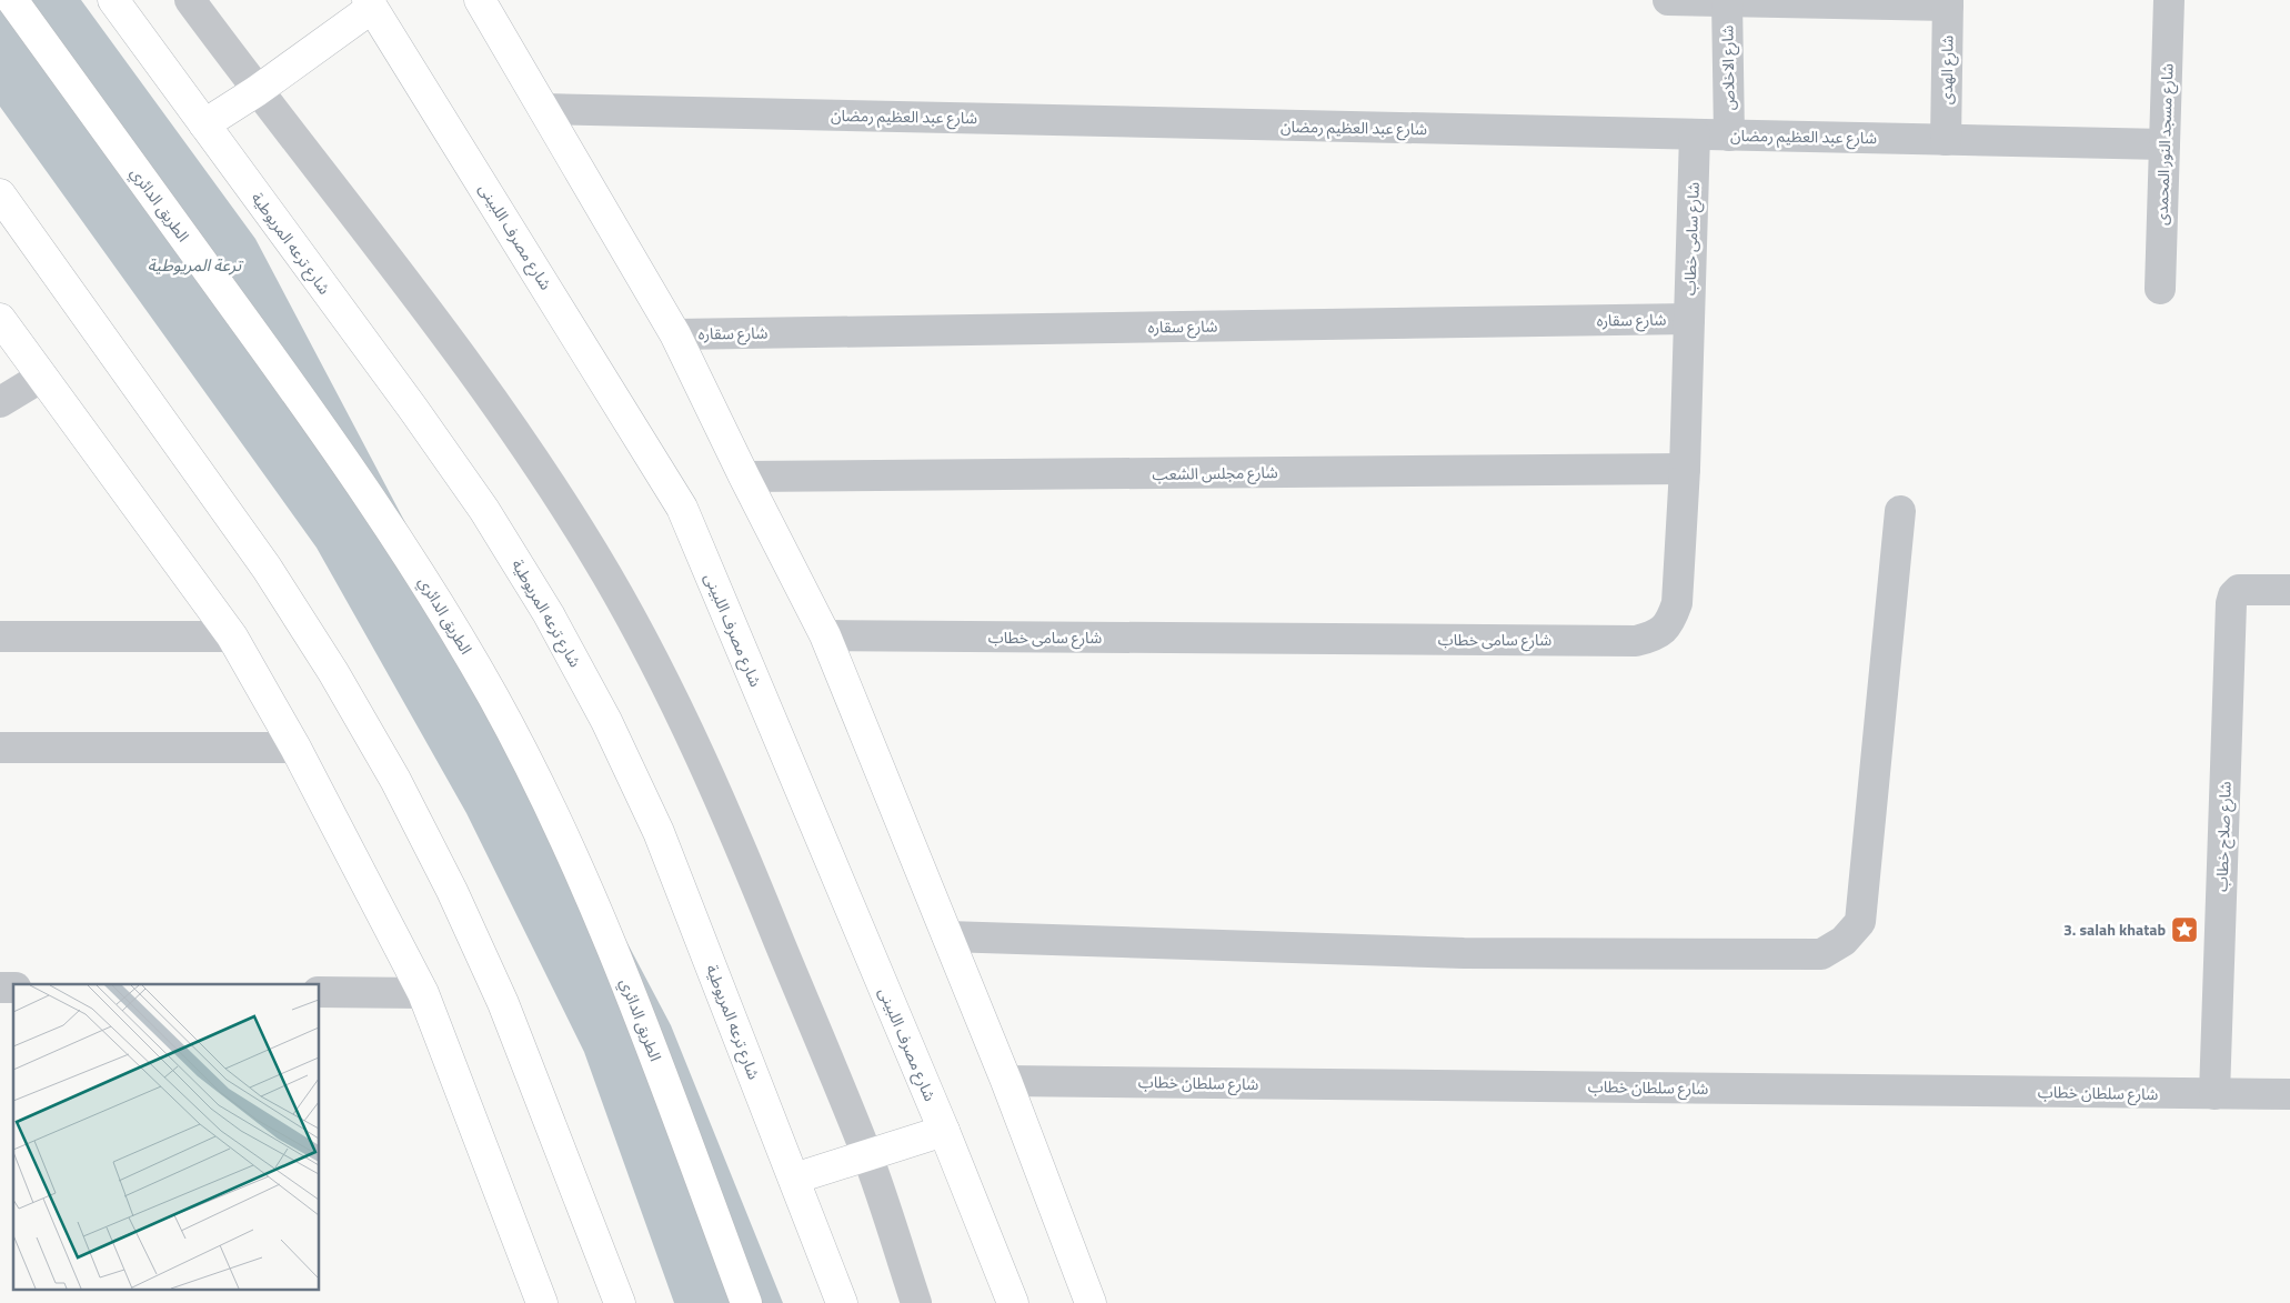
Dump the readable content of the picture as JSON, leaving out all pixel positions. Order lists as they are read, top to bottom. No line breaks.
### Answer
{"streets":{"main road":["الطريق الدائري","شارع مصرف اللبينى","شارع ترعه المريوطية"],"street":["شارع الاخلاص","شارع الهدى","شارع عبد العظيم رمضان","شارع مسجد النور المحمدى","شارع سامى خطاب","شارع سقاره","شارع مجلس الشعب","شارع صلاح خطاب","شارع سلطان خطاب"]},"crossings":[["شارع الاخلاص","شارع عبد العظيم رمضان"],["شارع الهدى","شارع عبد العظيم رمضان"],["شارع عبد العظيم رمضان","شارع مسجد النور المحمدى"],["شارع عبد العظيم رمضان","شارع سامى خطاب"],["شارع سامى خطاب","شارع سقاره"],["شارع سامى خطاب","شارع مجلس الشعب"],["شارع صلاح خطاب","شارع سلطان خطاب"]],"water":["ترعة المريوطية"],"places":{"place":["3. salah khatab"]}}
